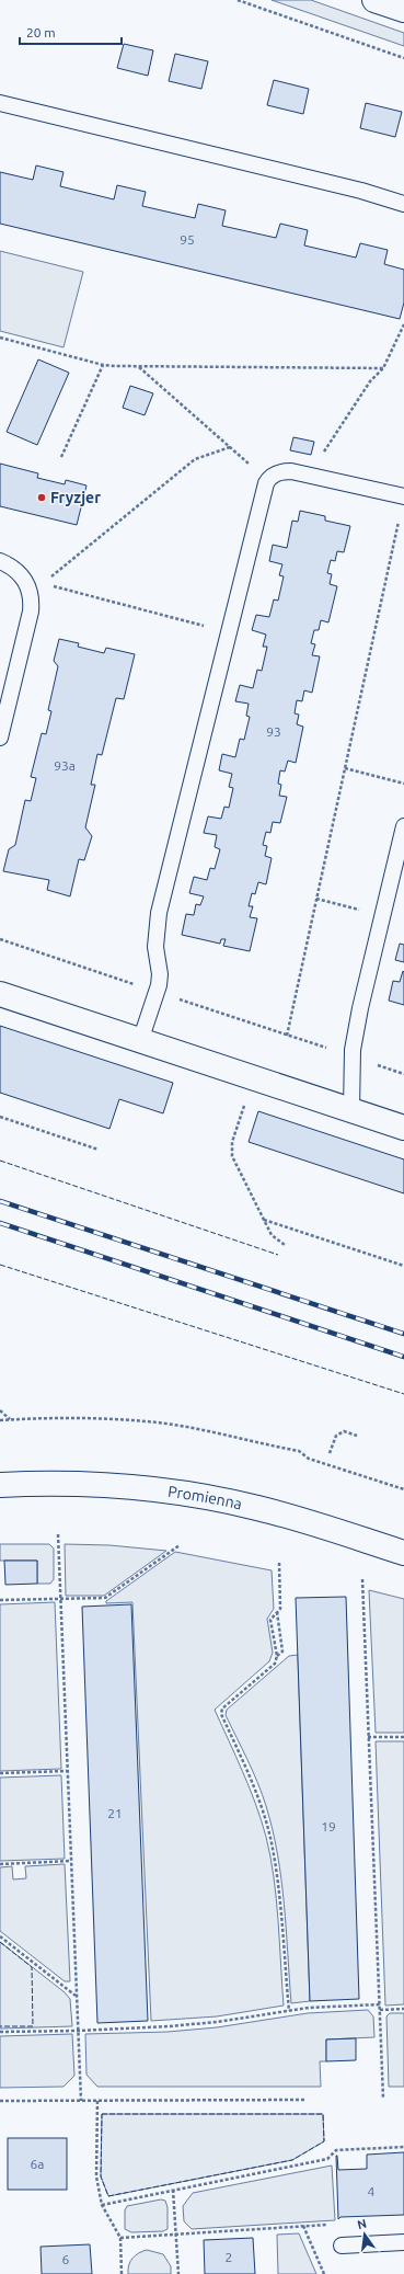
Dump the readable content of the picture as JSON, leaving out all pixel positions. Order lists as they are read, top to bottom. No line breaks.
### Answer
{"streets":{"street":["Promienna"]},"places":["Fryzjer"],"house_numbers":["95","93","93a","21","19","6a","4","2","6"],"scale_bar":"20 m","north":"top"}
